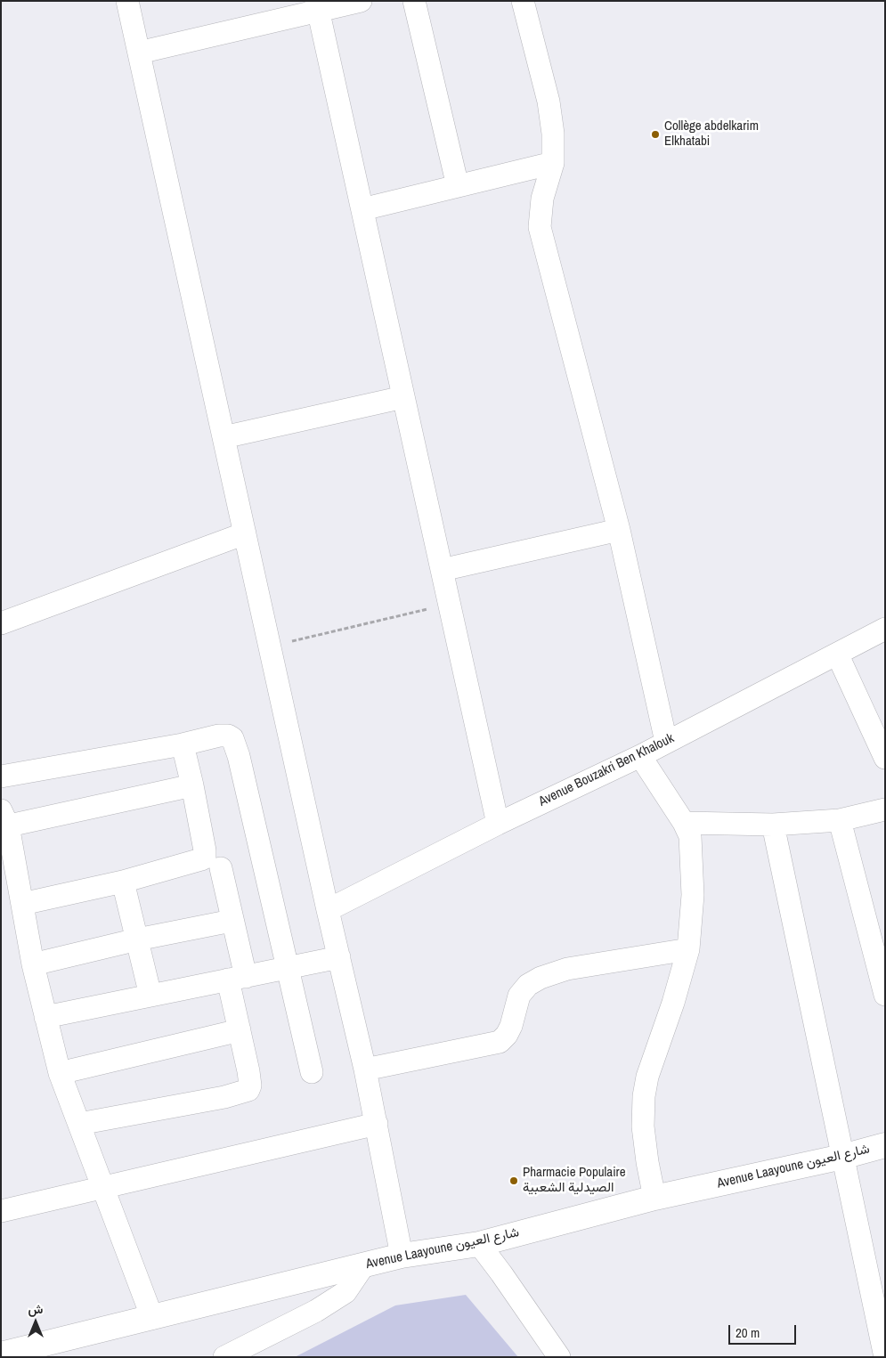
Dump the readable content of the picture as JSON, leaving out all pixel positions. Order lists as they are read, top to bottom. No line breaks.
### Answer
{"streets":{"main road":["Avenue Laayoune شارع العيون"],"street":["Avenue Bouzakri Ben Khalouk"]},"places":["Collège abdelkarim Elkhatabi","Pharmacie Populaire الصيدلية الشعبية"],"scale_bar":"20 m","north":"top"}
